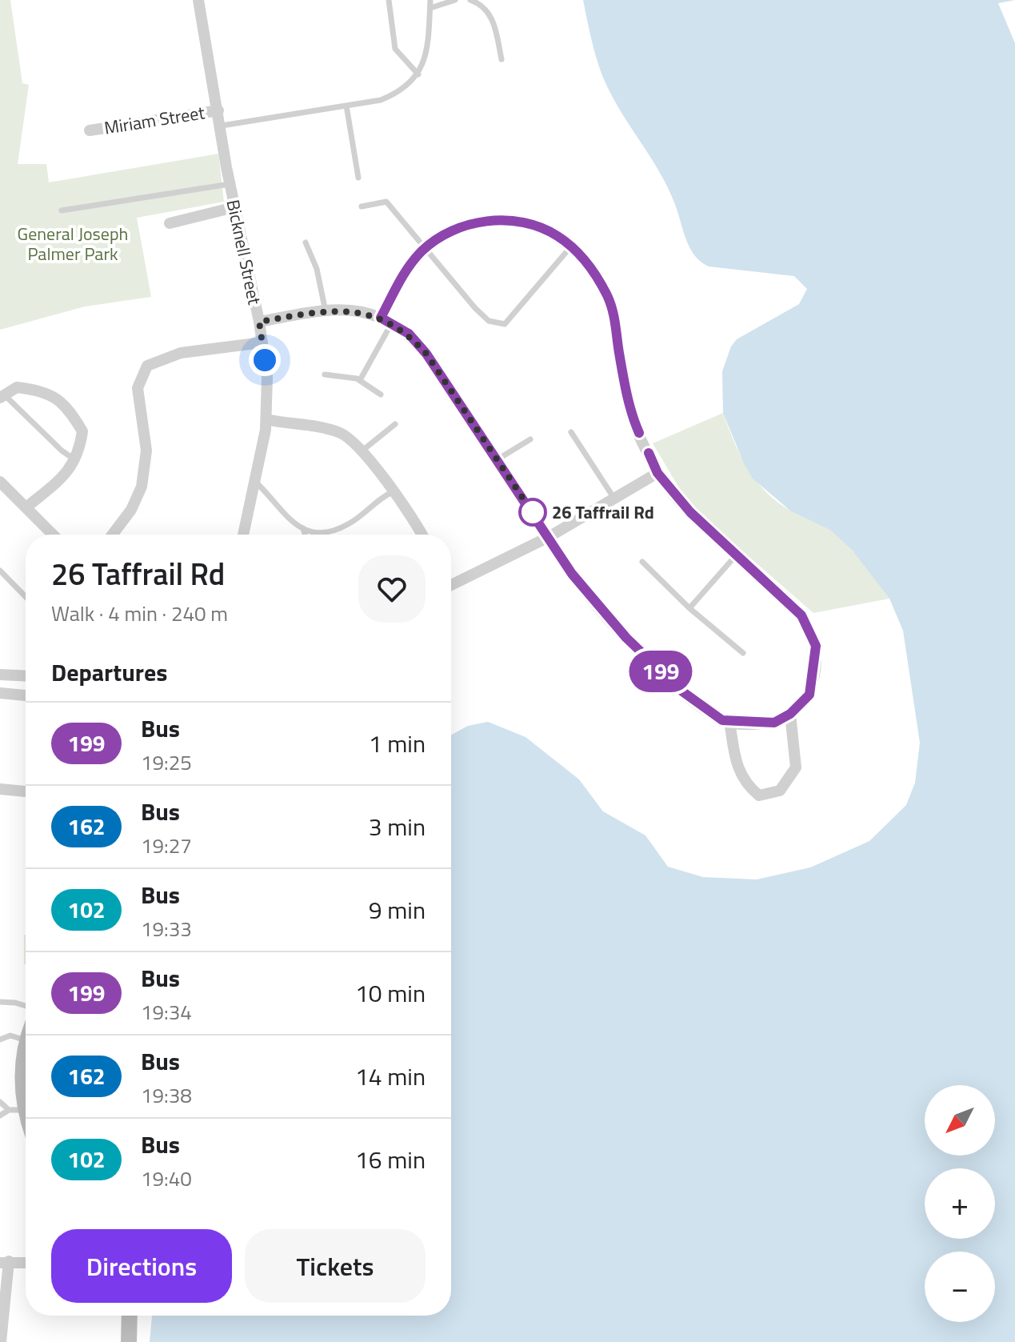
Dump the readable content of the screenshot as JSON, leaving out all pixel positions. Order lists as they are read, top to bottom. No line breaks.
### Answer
{"streets":{"street":["Miriam Street","Bicknell Street"]},"crossings":[["Miriam Street","Bicknell Street"]],"parks":["General Joseph Palmer Park"],"places":["26 Taffrail Rd"],"lines":["bus line 199"],"north":"bottom left","page":{"on_map":"199","heading":[["26 Taffrail Rd","Walk · 4 min · 240 m"],"Departures"],"list":[{"mark":"199","name":"Bus","note":"19:25","value":"1 min"},{"mark":"162","name":"Bus","note":"19:27","value":"3 min"},{"mark":"102","name":"Bus","note":"19:33","value":"9 min"},{"mark":"199","name":"Bus","note":"19:34","value":"10 min"},{"mark":"162","name":"Bus","note":"19:38","value":"14 min"},{"mark":"102","name":"Bus","note":"19:40","value":"16 min"}],"map_buttons":["+","−"],"buttons":["Directions","Tickets"]}}
